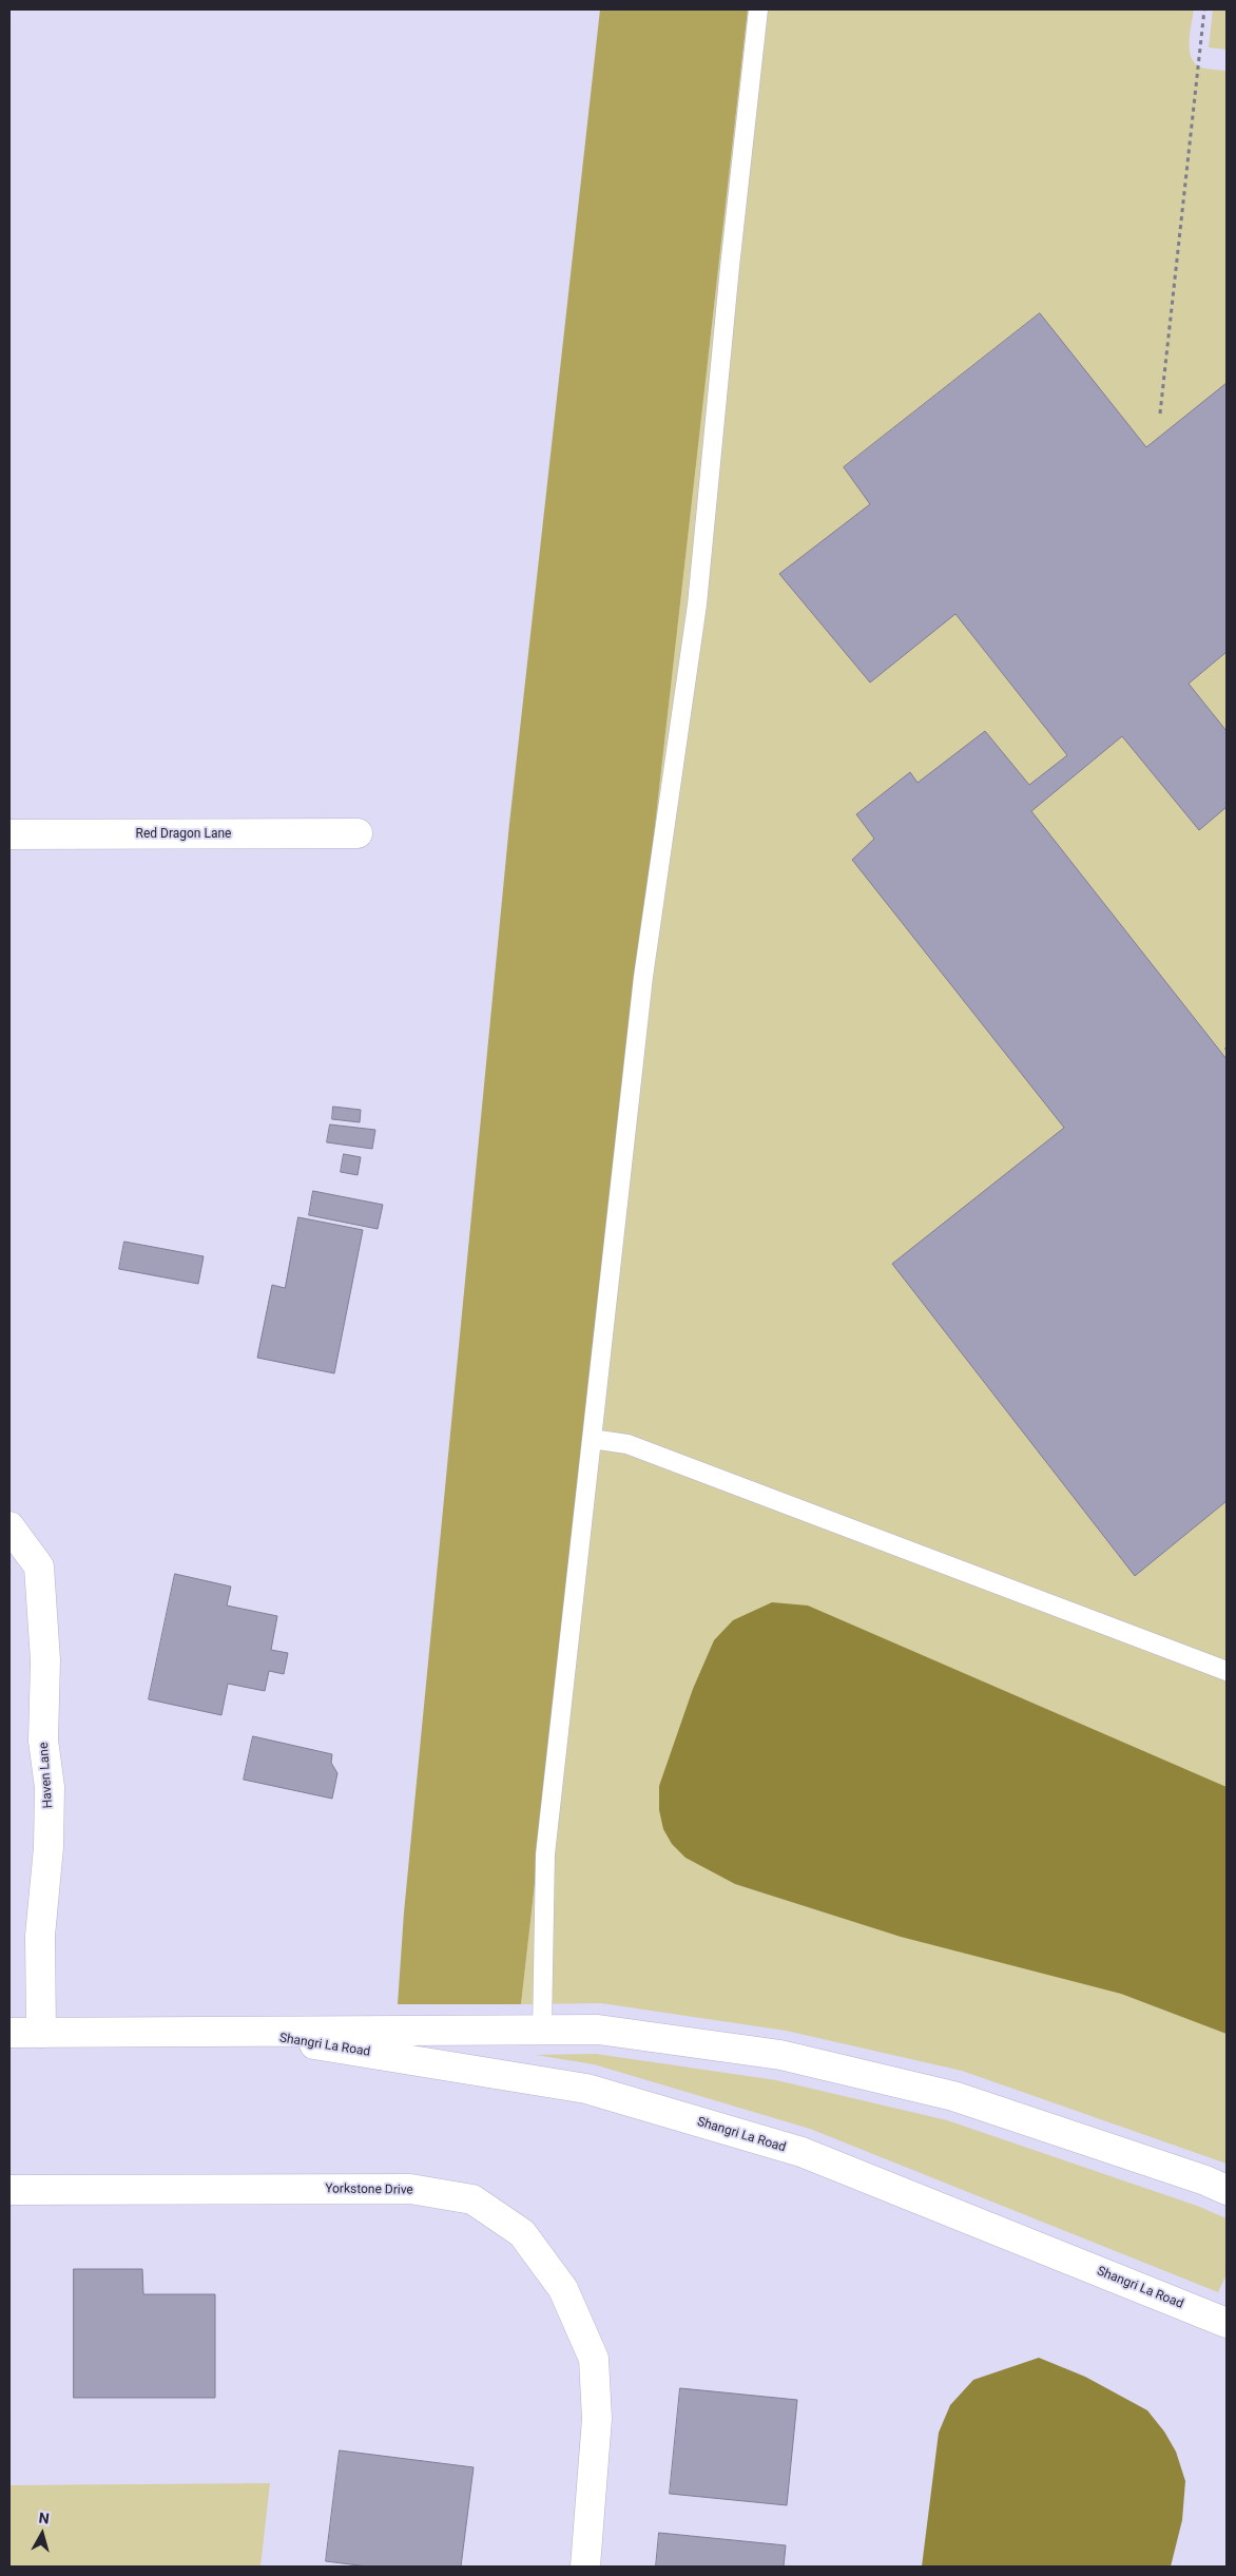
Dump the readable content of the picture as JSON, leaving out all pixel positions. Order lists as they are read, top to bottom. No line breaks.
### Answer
{"streets":{"street":["Red Dragon Lane","Haven Lane","Shangri La Road","Yorkstone Drive"]},"crossings":[["Haven Lane","Shangri La Road"]],"north":"top"}
